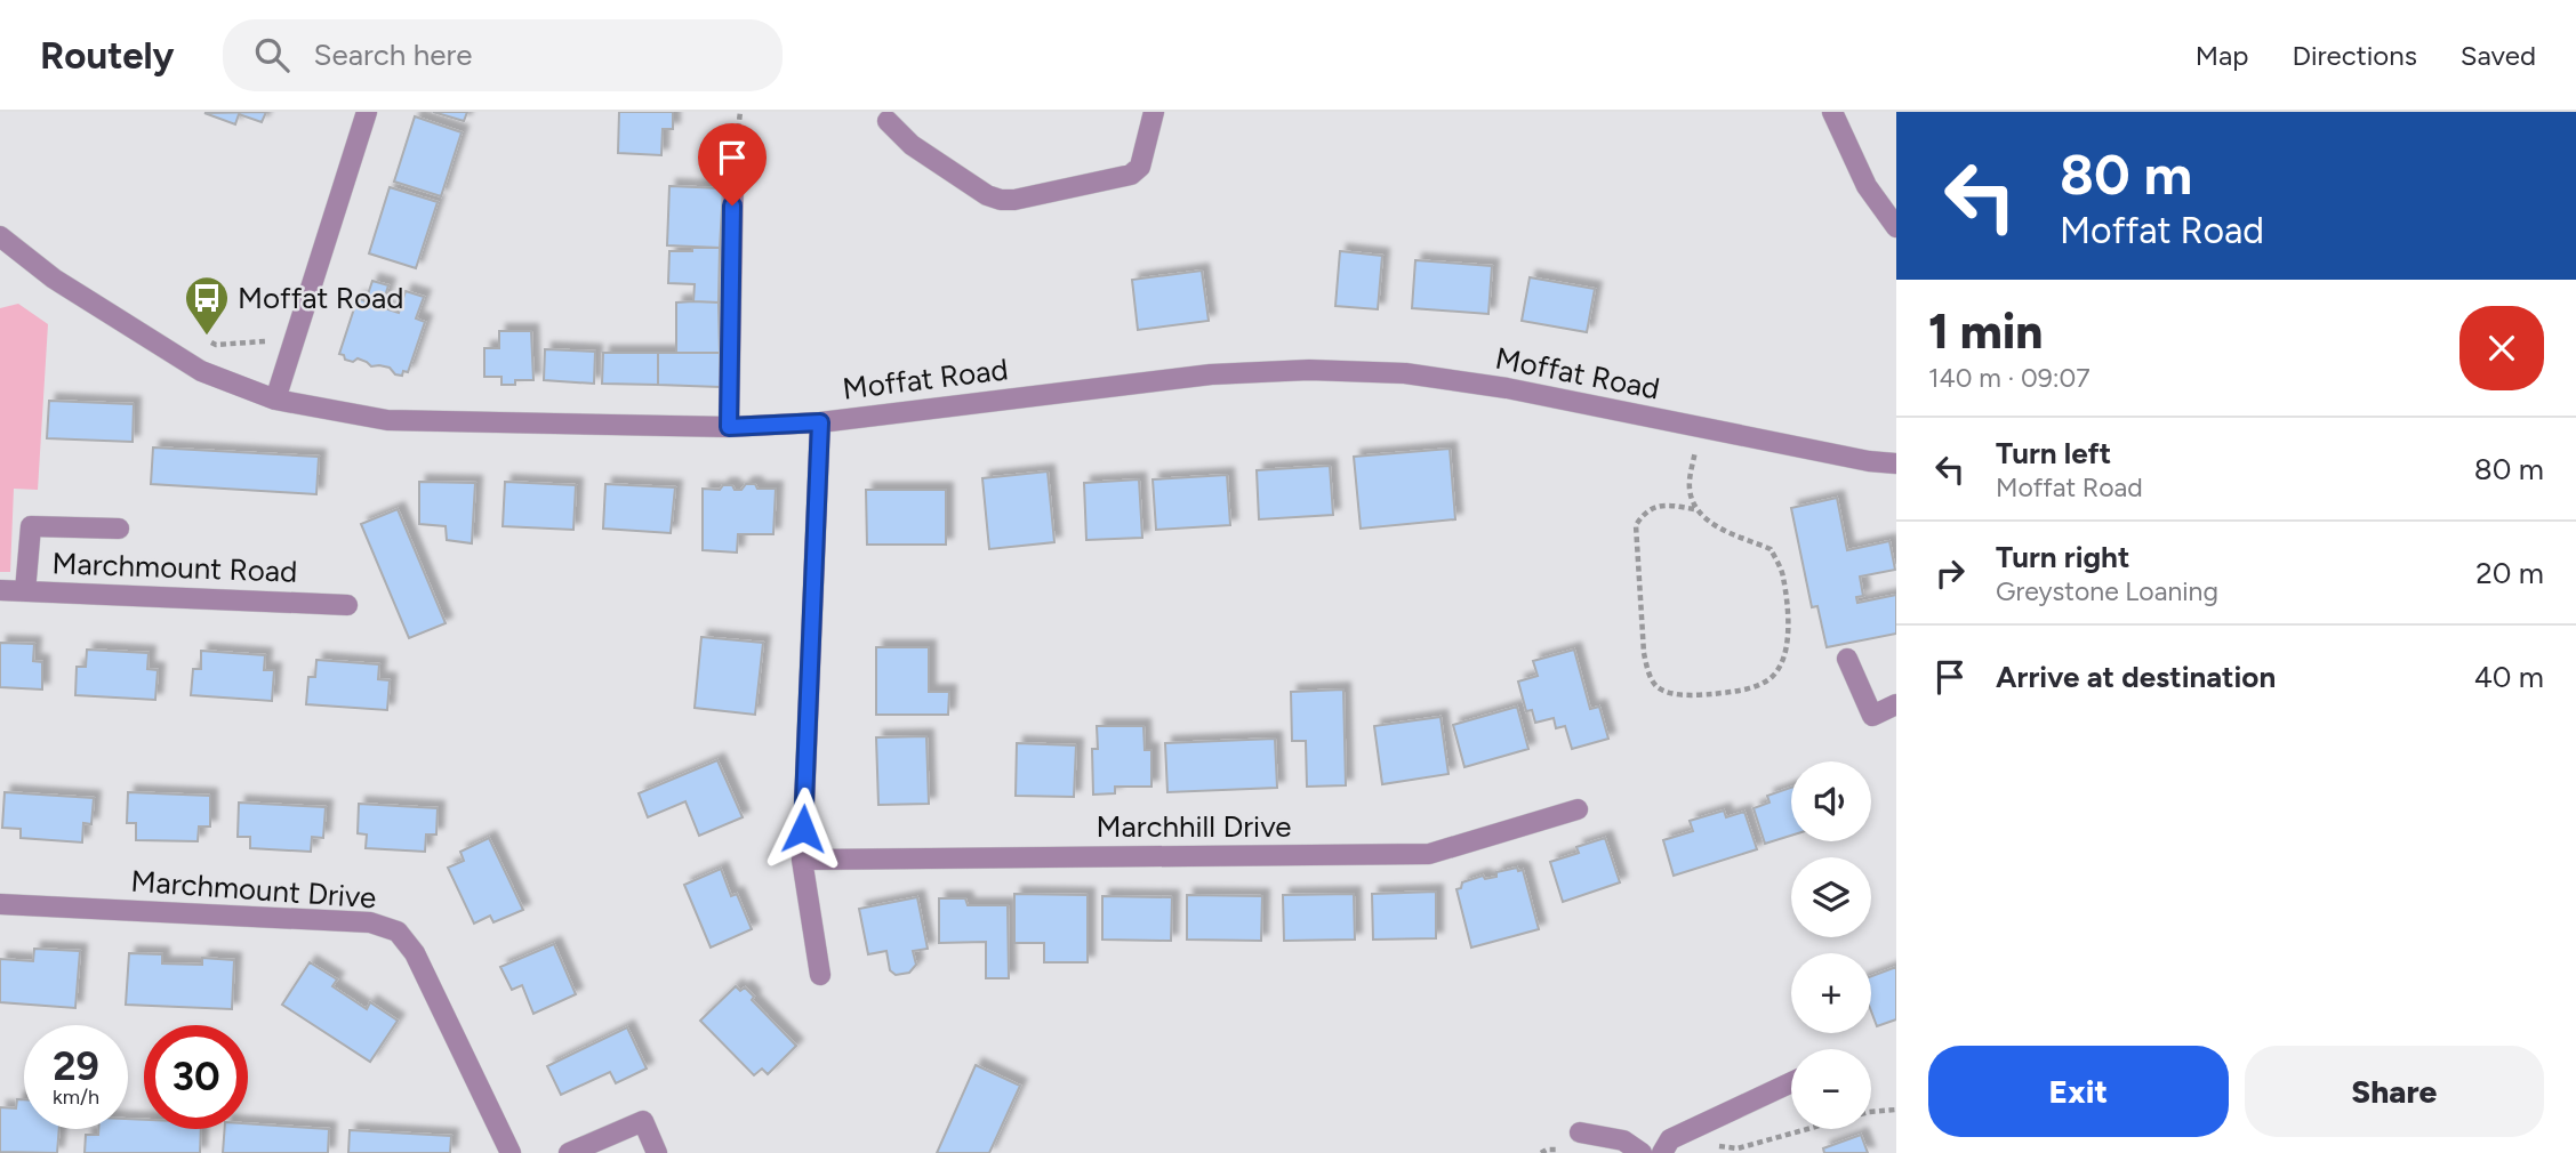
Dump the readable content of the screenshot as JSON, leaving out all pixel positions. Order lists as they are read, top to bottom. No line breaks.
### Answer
{"streets":{"street":["Moffat Road","Marchmount Road","Marchhill Drive","Marchmount Drive"]},"places":{"bus stop":["Moffat Road"]},"page":{"header":"Routely","search":"Search here","nav":["Map","Directions","Saved"],"turn":["80 m","Moffat Road"],"heading":["1 min","140 m · 09:07"],"list":[{"name":"Turn left","note":"Moffat Road","value":"80 m"},{"name":"Turn right","note":"Greystone Loaning","value":"20 m"},{"name":"Arrive at destination","value":"40 m"}],"map_buttons":["+","−"],"speed":"29 km/h","limit":"30","buttons":["Exit","Share"]}}
